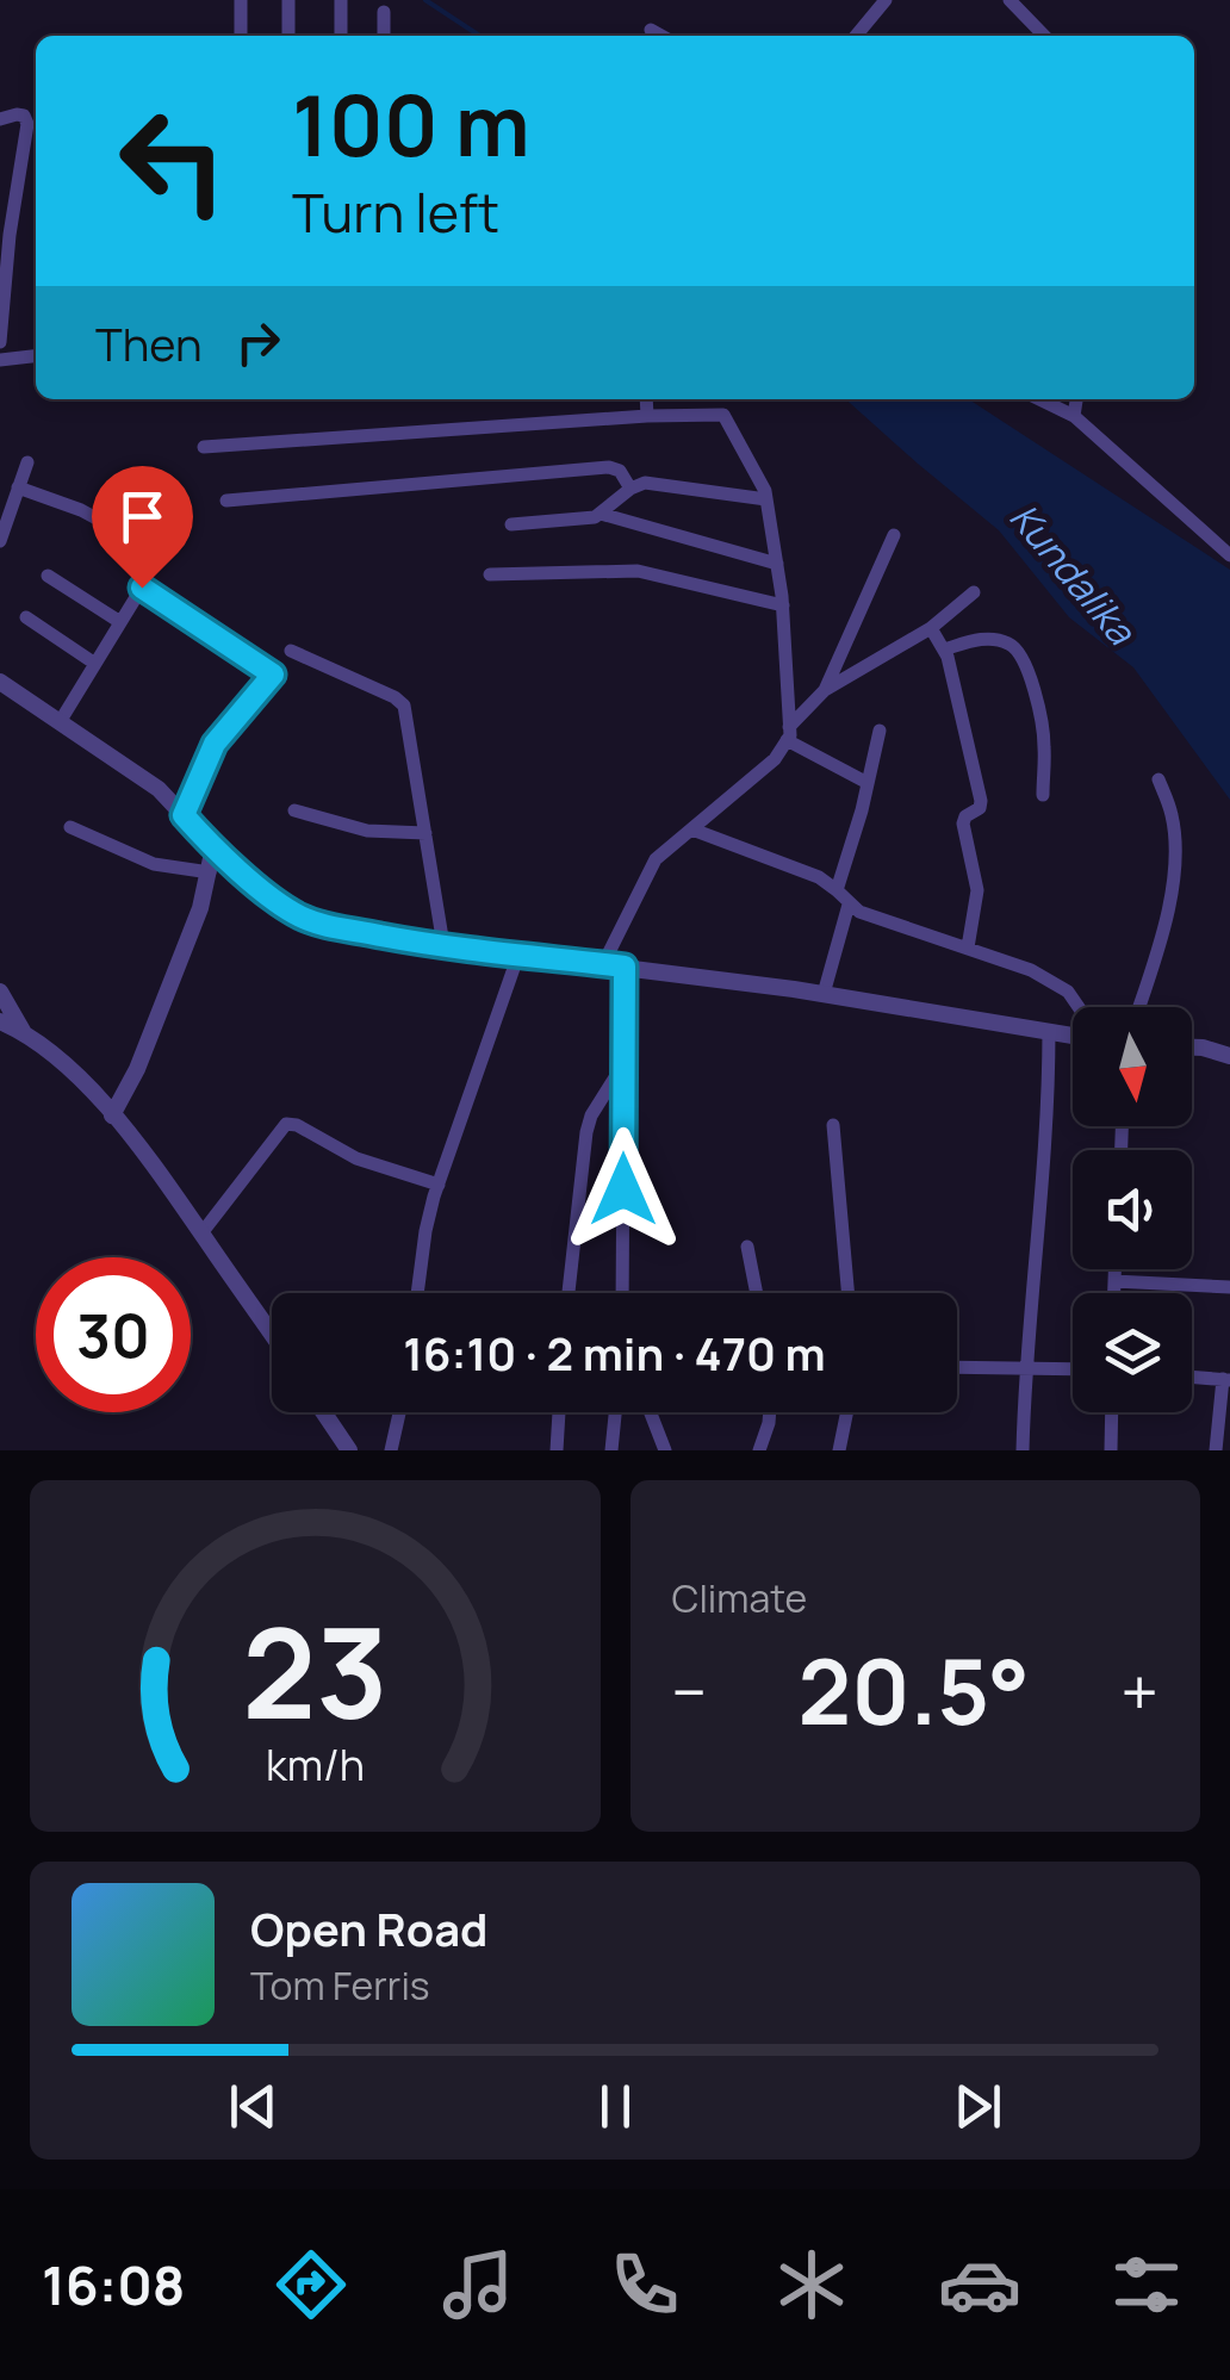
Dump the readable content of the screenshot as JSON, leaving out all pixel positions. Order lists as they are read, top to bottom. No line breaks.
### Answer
{"water":["Kundalika"],"north":"bottom","page":{"turn":["100 m","Turn left"],"then":"Then","limit":"30","trip":"16:10 · 2 min · 470 m","tile":"Climate","heat":["−","20.5°","+"],"song":["Open Road","Tom Ferris"],"tabs":"16:08","gauge":["23","km/h"]}}
